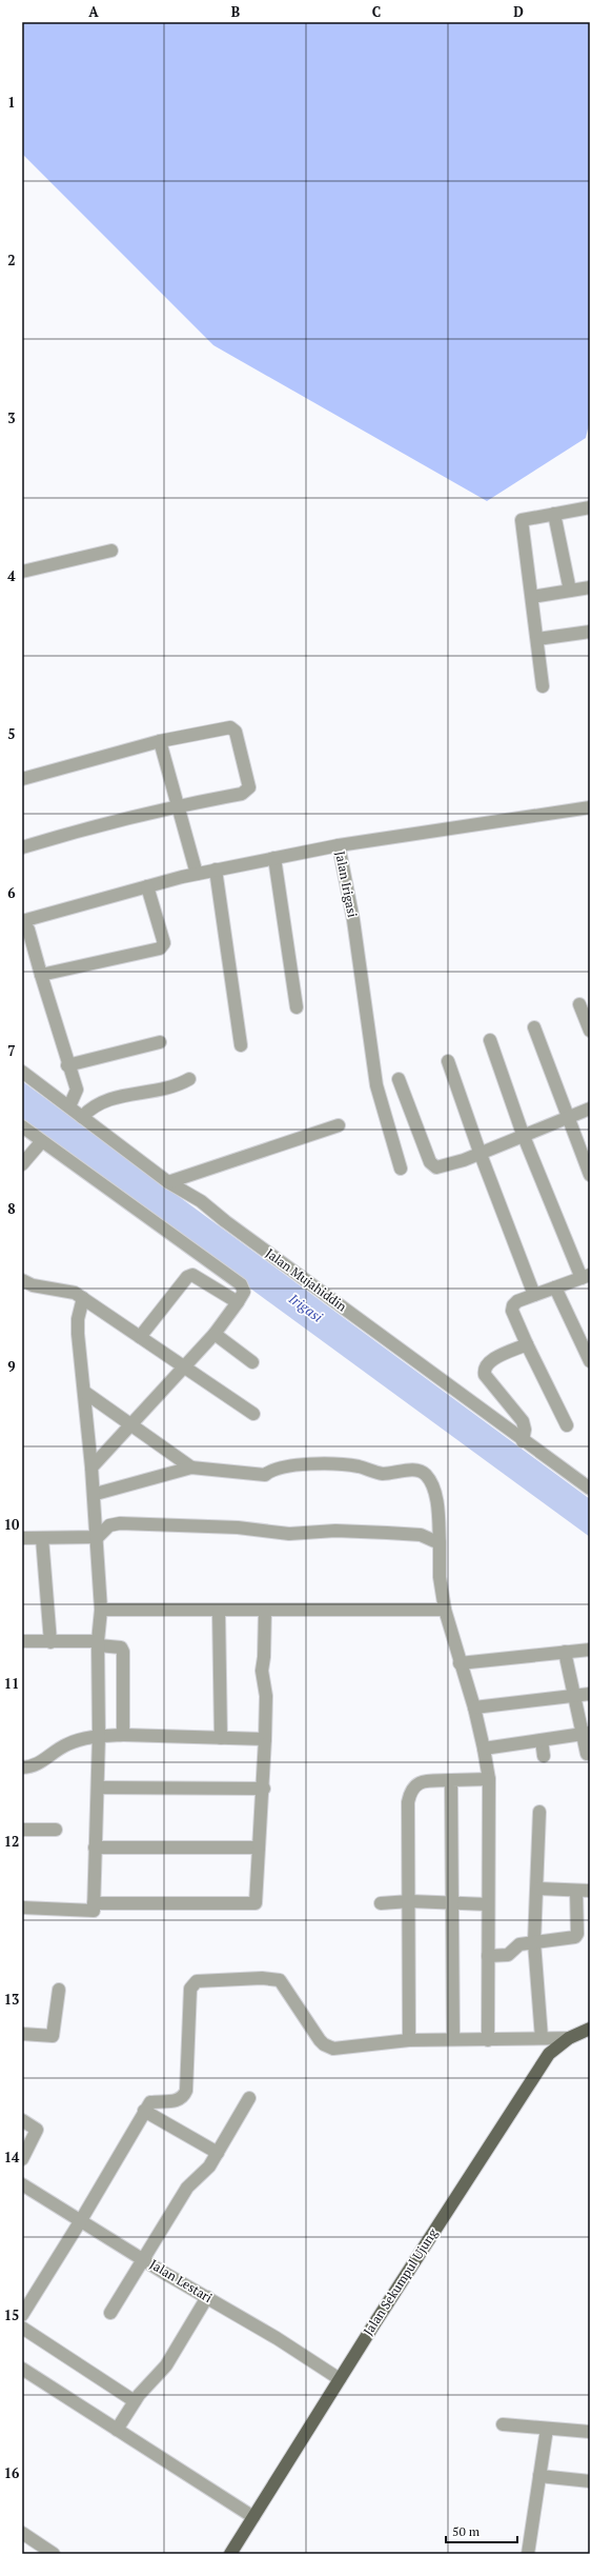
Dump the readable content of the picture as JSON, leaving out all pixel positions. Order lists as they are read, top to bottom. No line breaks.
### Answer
{"streets":{"main road":["Jalan Sekumpul Ujung"],"street":["Jalan Irigasi","Jalan Mujahiddin","Jalan Lestari"]},"crossings":[["Jalan Lestari","Jalan Sekumpul Ujung"]],"water":["Irigasi"],"scale_bar":"50 m","grid":{"columns":["A","B","C","D"],"rows":["1","2","3","4","5","6","7","8","9","10","11","12","13","14","15","16"]}}
